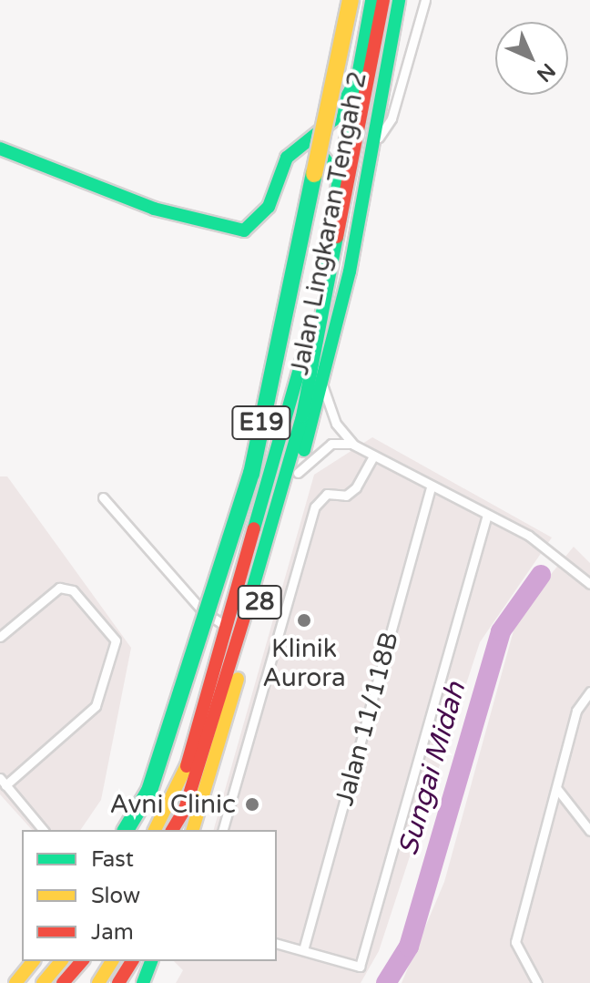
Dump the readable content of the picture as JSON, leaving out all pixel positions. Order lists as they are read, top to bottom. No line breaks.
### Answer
{"streets":{"main road":["Jalan Lingkaran Tengah 2","E19","28"],"street":["Jalan 11/118B"]},"water":["Sungai Midah"],"places":["Klinik Aurora","Avni Clinic"],"legend":["Fast","Slow","Jam"],"north":"bottom right"}
